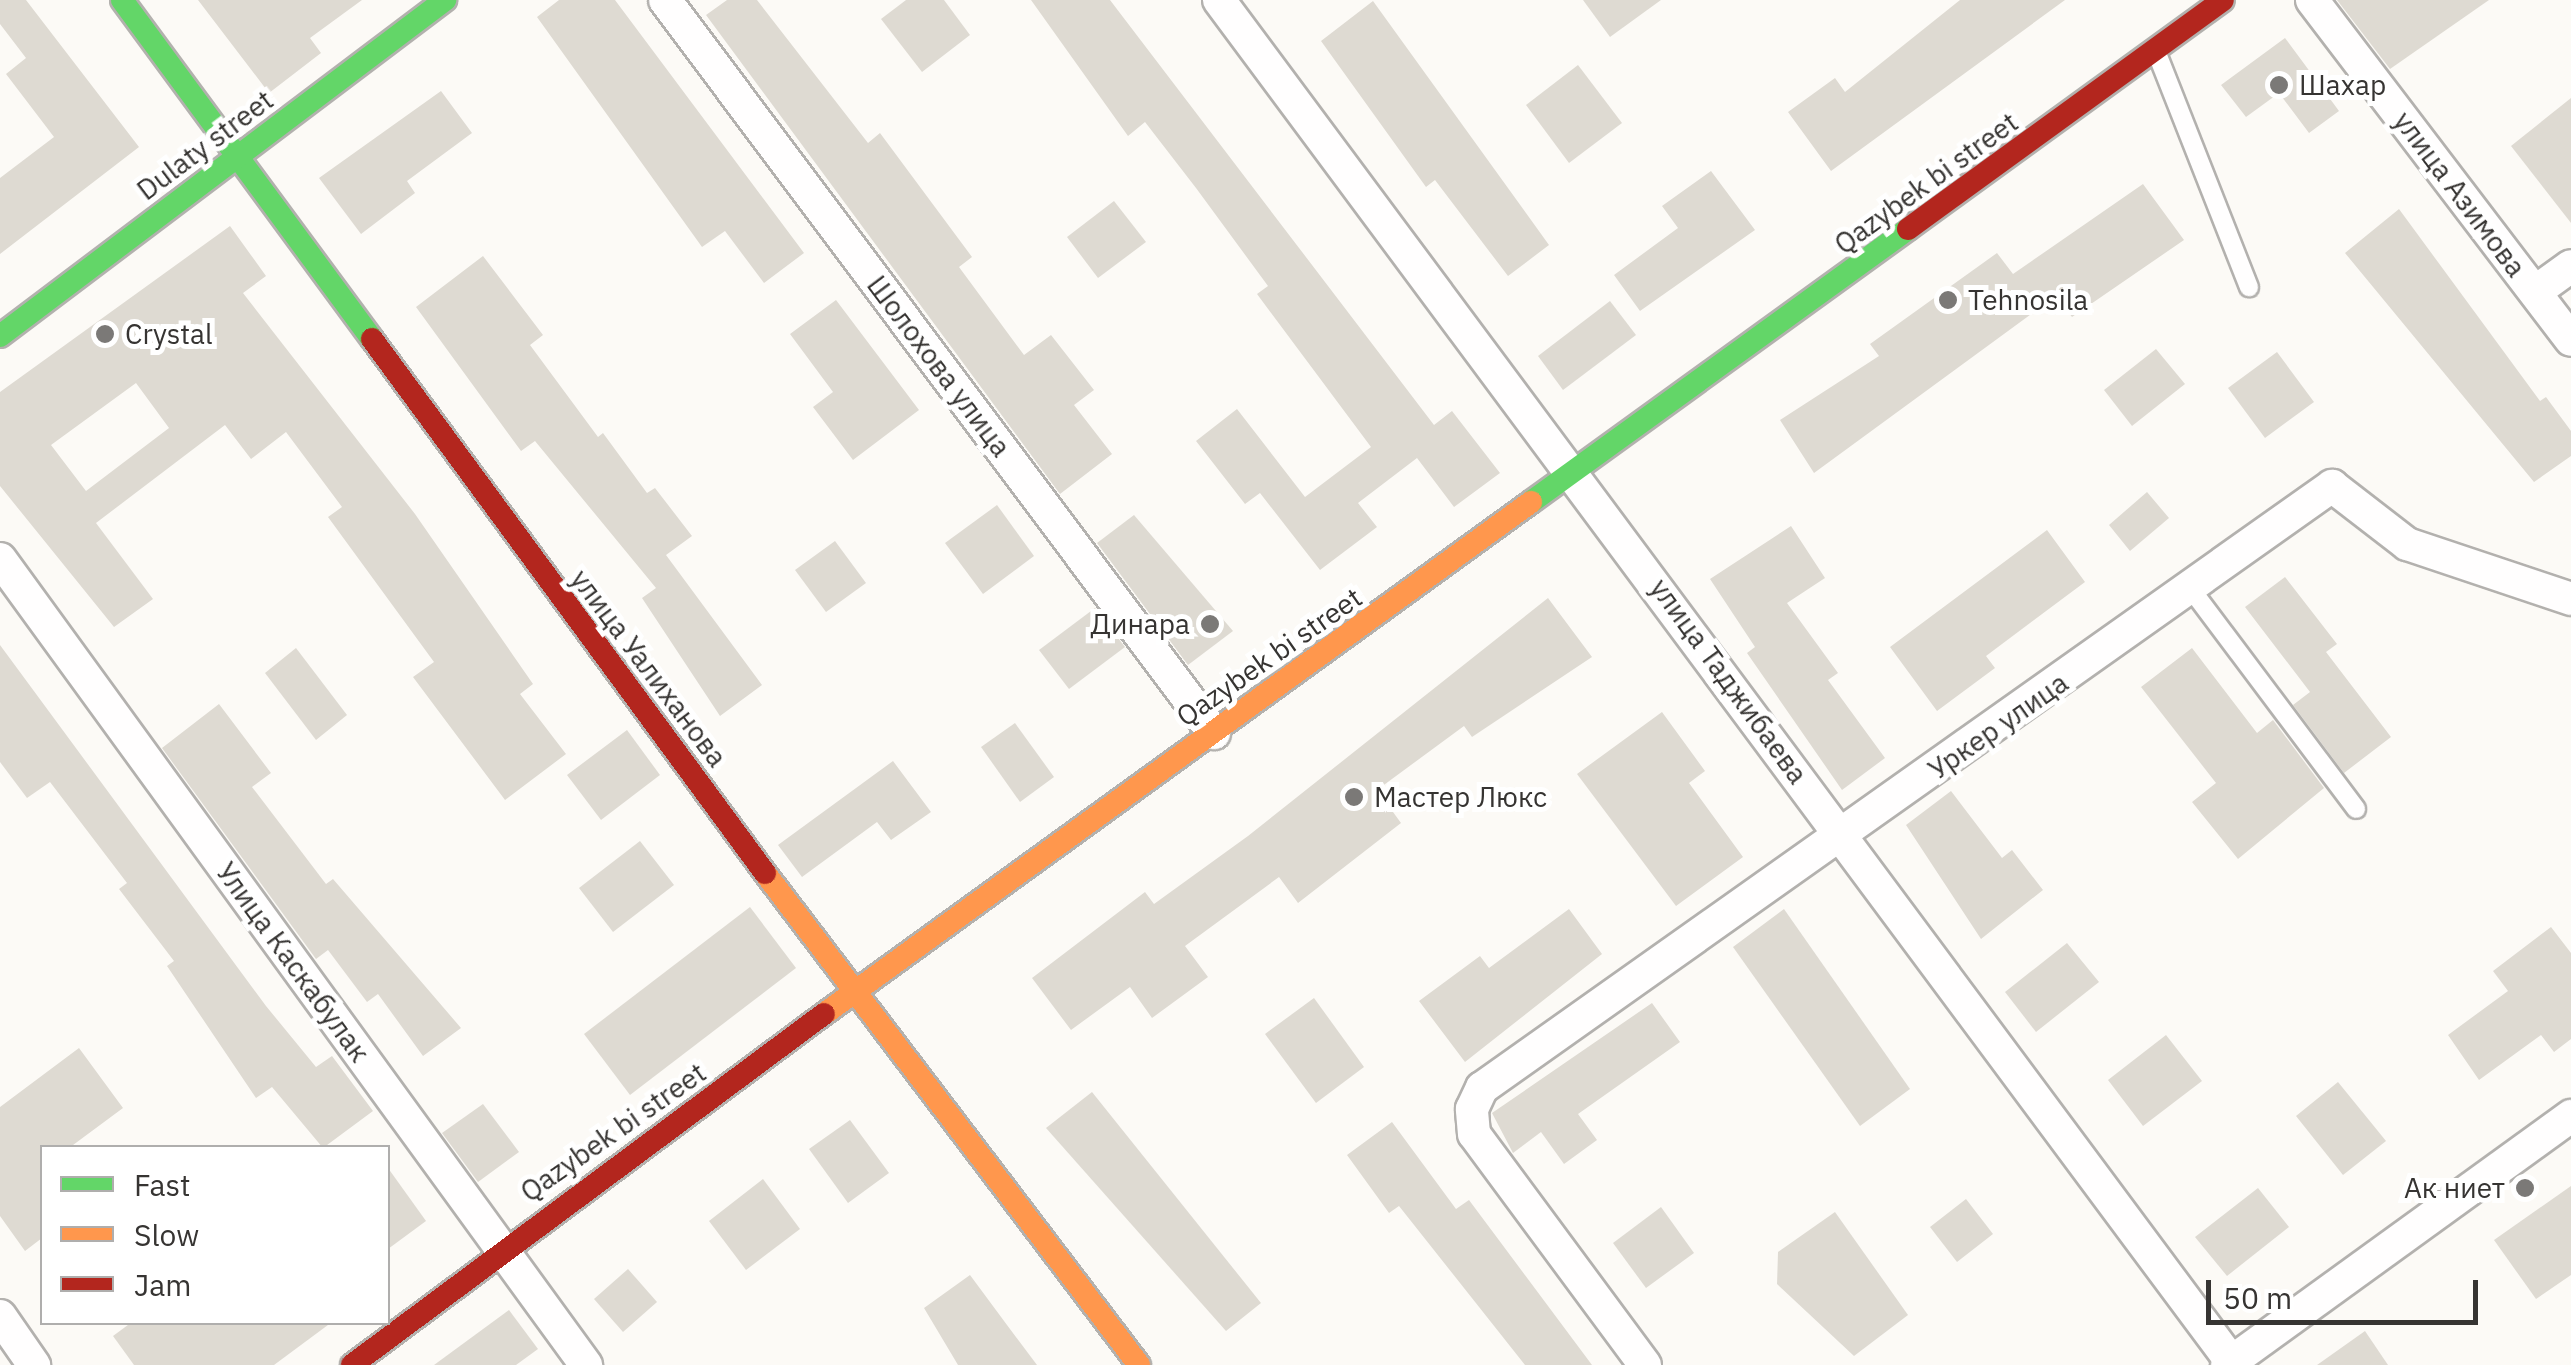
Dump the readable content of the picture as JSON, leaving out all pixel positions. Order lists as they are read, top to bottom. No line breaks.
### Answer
{"streets":{"main road":["Dulaty street","Qazybek bi street","улица Уалиханова"],"street":["улица Азимова","Шолохова улица","улица Таджибаева","Уркер улица","Улица Каскабулак"]},"crossings":[["Dulaty street","улица Уалиханова"],["Qazybek bi street","Шолохова улица"],["Qazybek bi street","улица Уалиханова"],["Qazybek bi street","улица Таджибаева"],["Qazybek bi street","Улица Каскабулак"],["улица Таджибаева","Уркер улица"]],"places":["Шахар","Tehnosila","Crystal","Динара","Мастер Люкс","Ак ниет"],"legend":["Fast","Slow","Jam"],"scale_bar":"50 m"}
